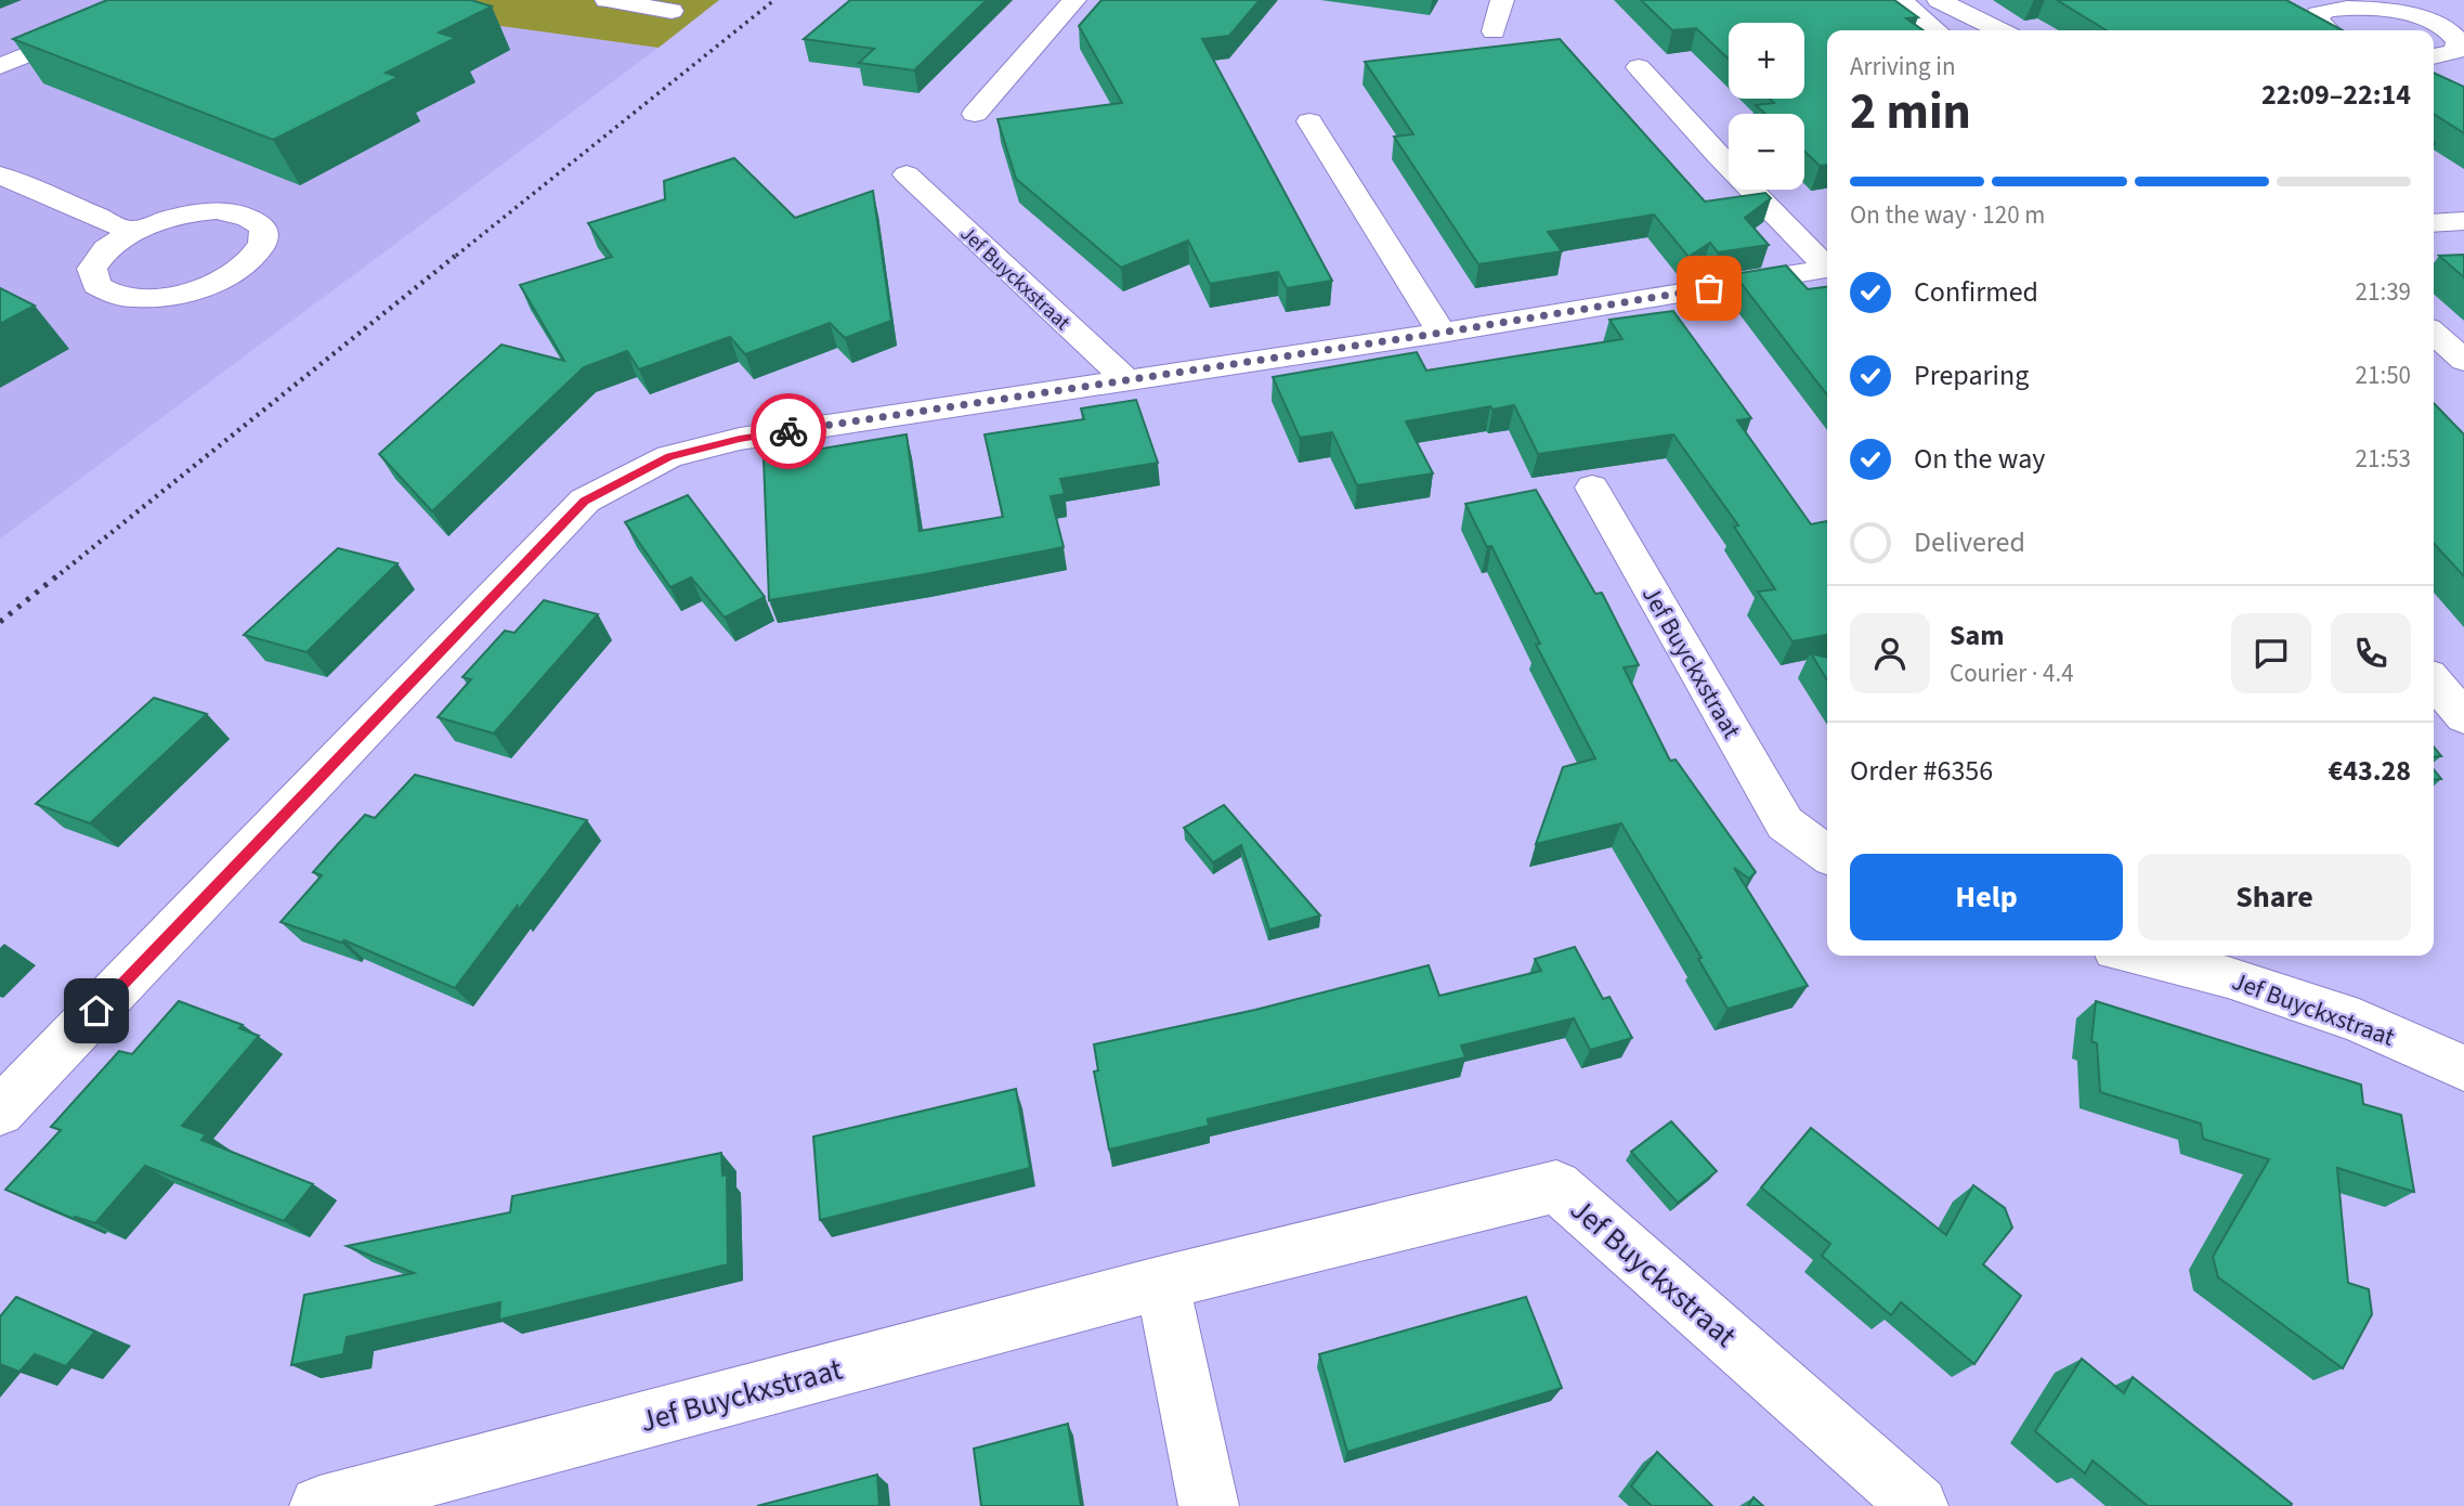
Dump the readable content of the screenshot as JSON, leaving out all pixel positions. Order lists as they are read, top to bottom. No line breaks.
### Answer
{"streets":{"street":["Jef Buyckxstraat"]},"page":{"map_buttons":["+","−"],"heading":["2 min","Arriving in","22:09–22:14"],"panel":["Sam","Courier · 4.4","Order #6356","€43.28"],"bar":"On the way · 120 m","list":[["Confirmed","21:39"],["Preparing","21:50"],["On the way","21:53"],"Delivered"],"buttons":["Help","Share"]}}
